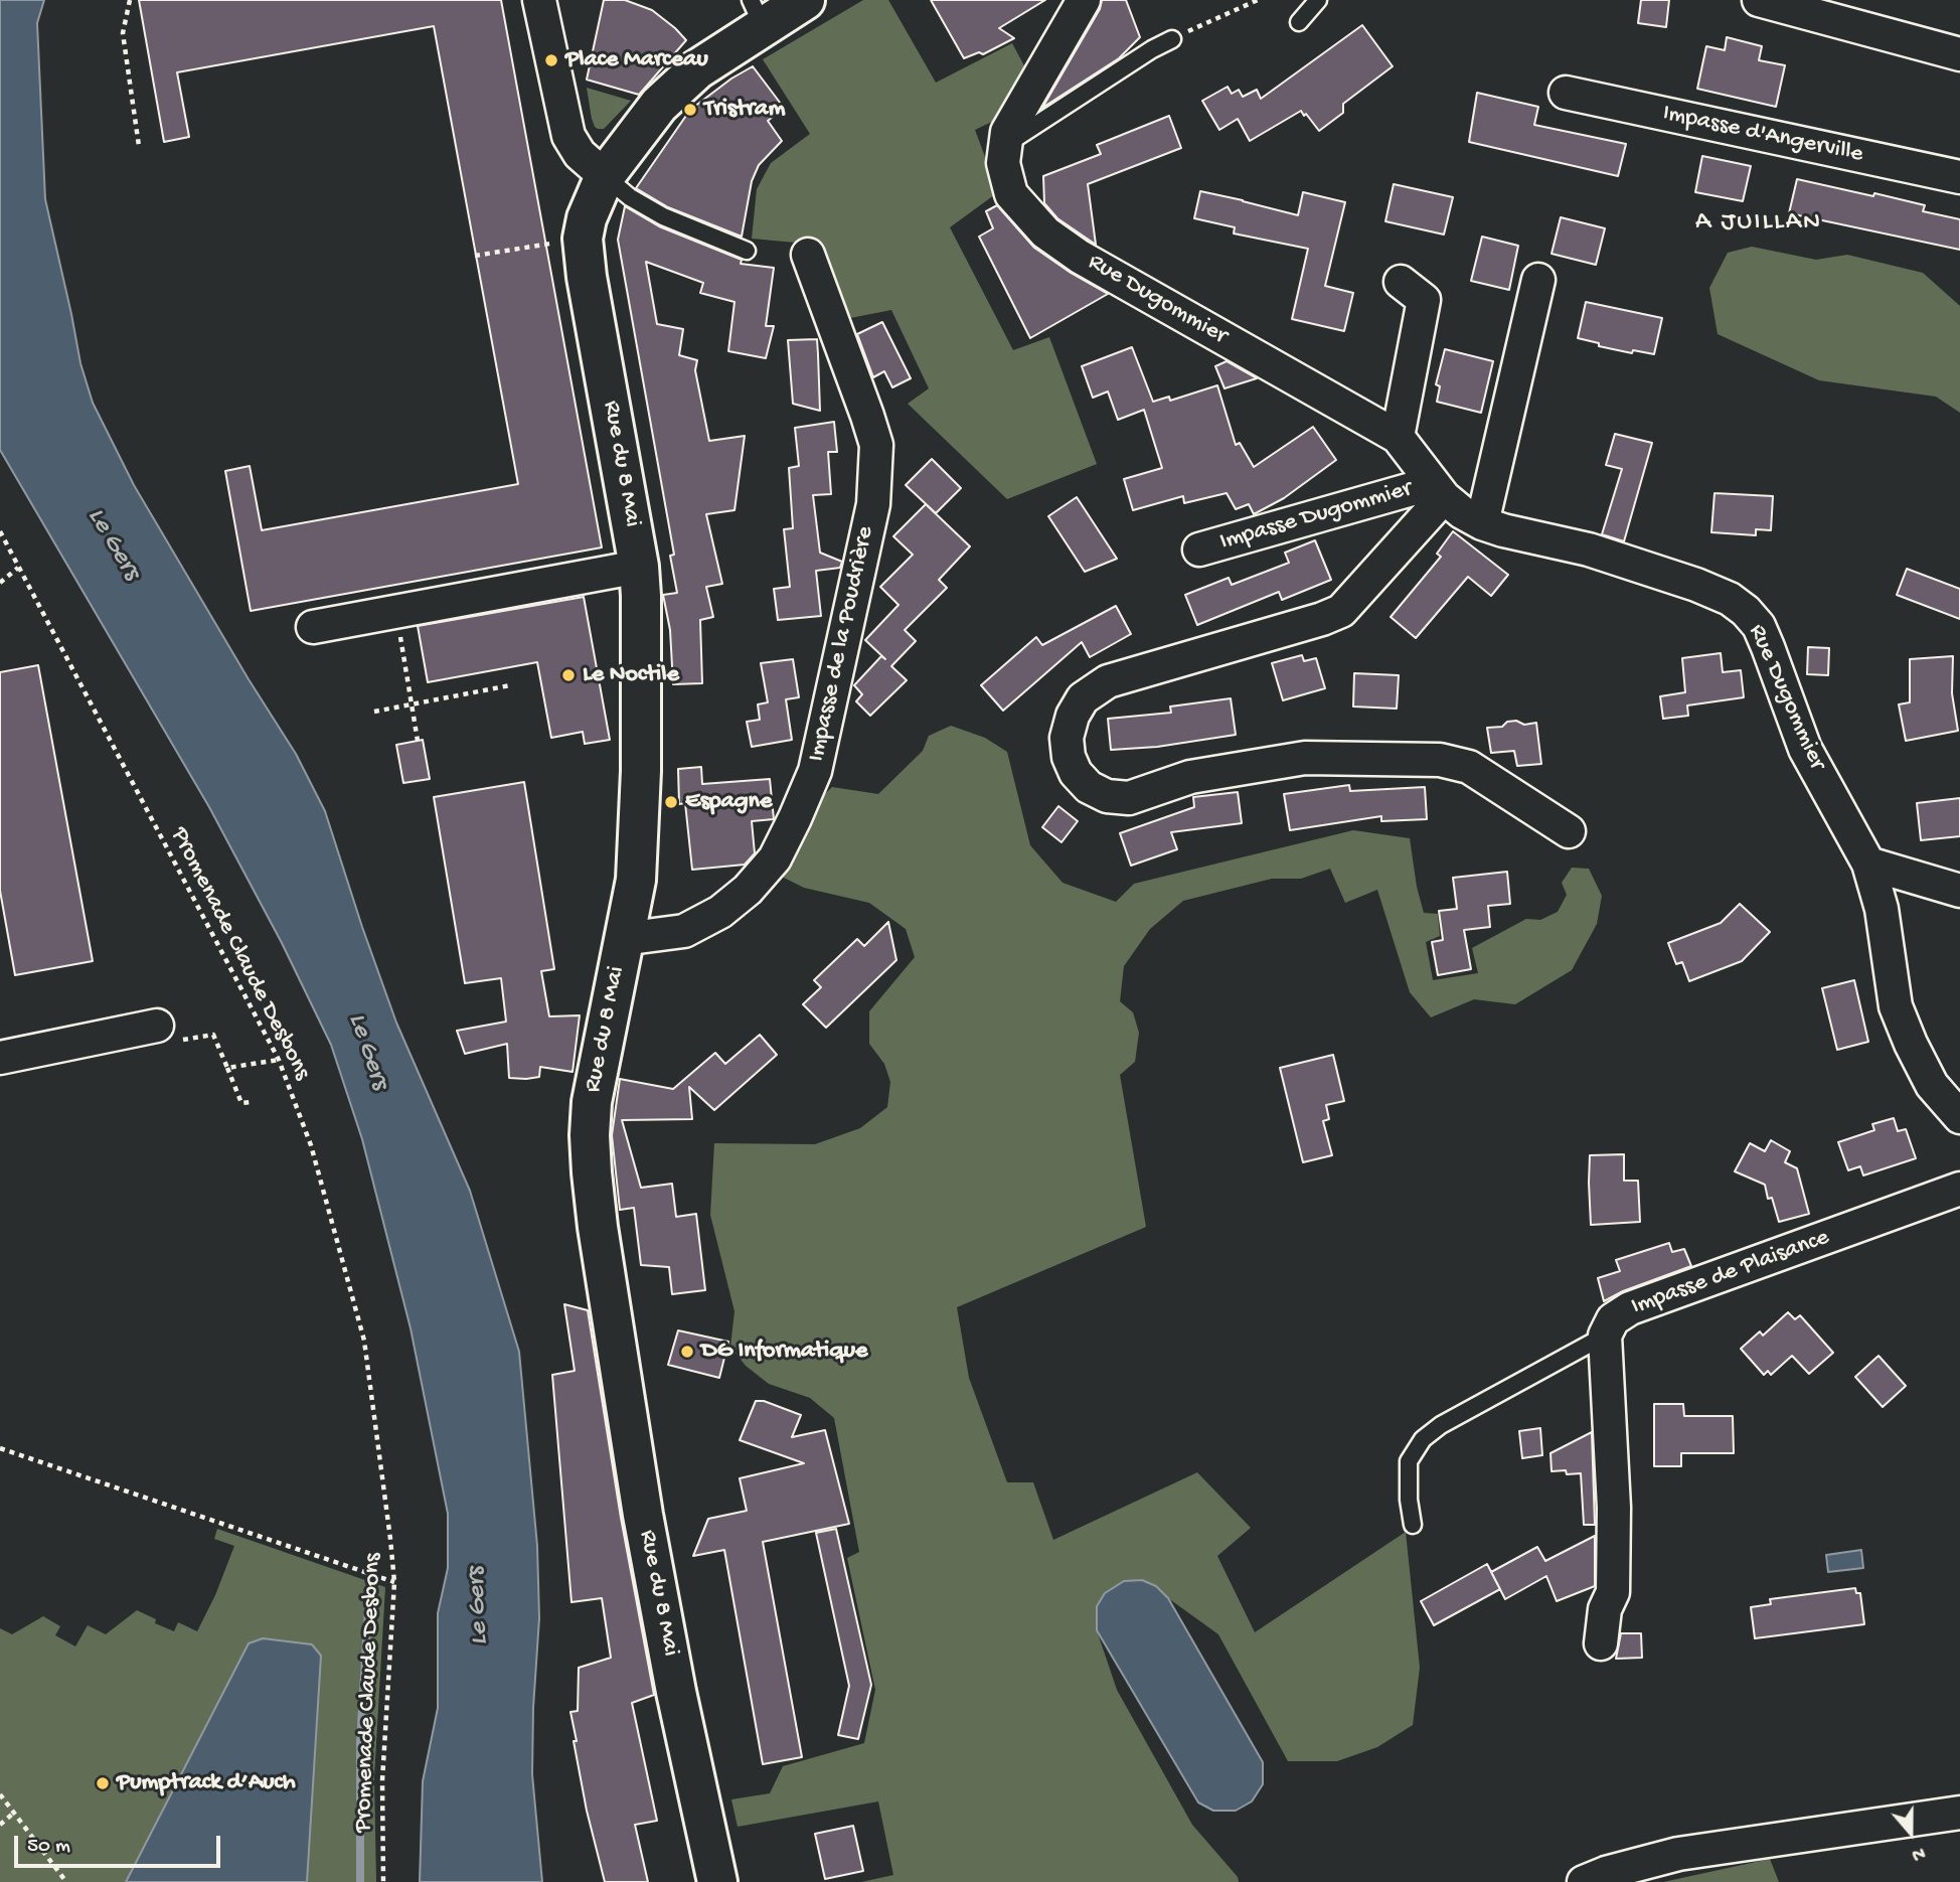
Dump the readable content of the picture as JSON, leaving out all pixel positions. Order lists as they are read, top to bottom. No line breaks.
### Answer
{"streets":{"street":["Impasse d'Angerville","Rue Dugommier","Rue du 8 Mai","Impasse Dugommier","Impasse de la Poudrière","Impasse de Plaisance"],"path":["Promenade Claude Desbons"]},"crossings":[["Rue Dugommier","Impasse Dugommier"],["Rue du 8 Mai","Impasse de la Poudrière"]],"districts":["A JUILLAN"],"water":["Le Gers"],"places":["Place Marceau","Tristram","Le Noctile","Espagne","DG Informatique","Pumptrack d’Auch"],"scale_bar":"50 m","north":"bottom"}
